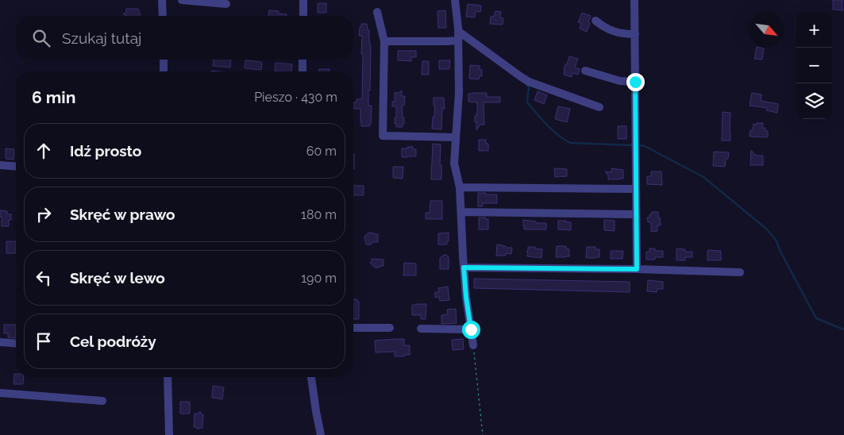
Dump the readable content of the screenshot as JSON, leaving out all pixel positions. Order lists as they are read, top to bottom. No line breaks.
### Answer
{"north":"bottom right","page":{"map_buttons":["+","−"],"search":"Szukaj tutaj","heading":["6 min","Pieszo · 430 m"],"list":[["Idź prosto","60 m"],["Skręć w prawo","180 m"],["Skręć w lewo","190 m"],"Cel podróży"]}}
